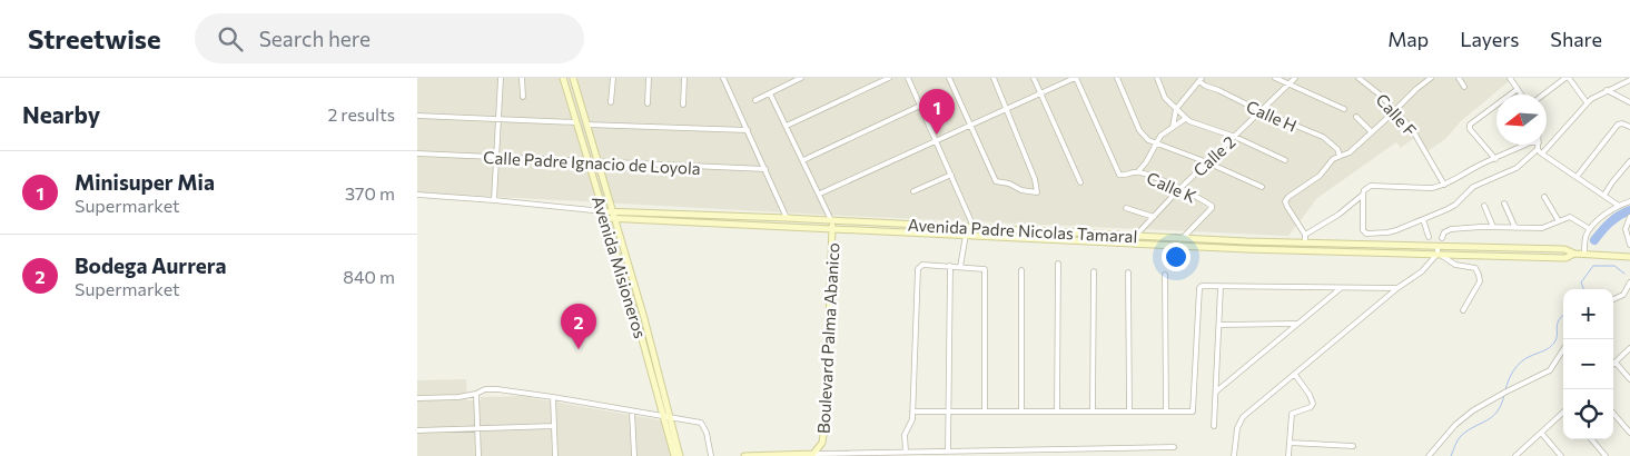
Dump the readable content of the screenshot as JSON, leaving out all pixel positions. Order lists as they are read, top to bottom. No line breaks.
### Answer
{"streets":{"street":["Calle F","Calle H","Calle 2","Calle Padre Ignacio de Loyola","Calle K","Avenida Padre Nicolas Tamaral","Avenida Misioneros","Boulevard Palma Abanico"]},"crossings":[["Calle H","Calle 2"],["Calle 2","Calle K"],["Calle 2","Avenida Padre Nicolas Tamaral"],["Calle Padre Ignacio de Loyola","Avenida Misioneros"],["Calle K","Avenida Padre Nicolas Tamaral"],["Avenida Padre Nicolas Tamaral","Avenida Misioneros"],["Avenida Padre Nicolas Tamaral","Boulevard Palma Abanico"]],"north":"left","page":{"header":"Streetwise","search":"Search here","nav":["Map","Layers","Share"],"heading":["Nearby","2 results"],"pins":["1","2"],"list":[{"mark":"1","name":"Minisuper Mia","note":"Supermarket","value":"370 m"},{"mark":"2","name":"Bodega Aurrera","note":"Supermarket","value":"840 m"}],"map_buttons":["+","−"]}}
